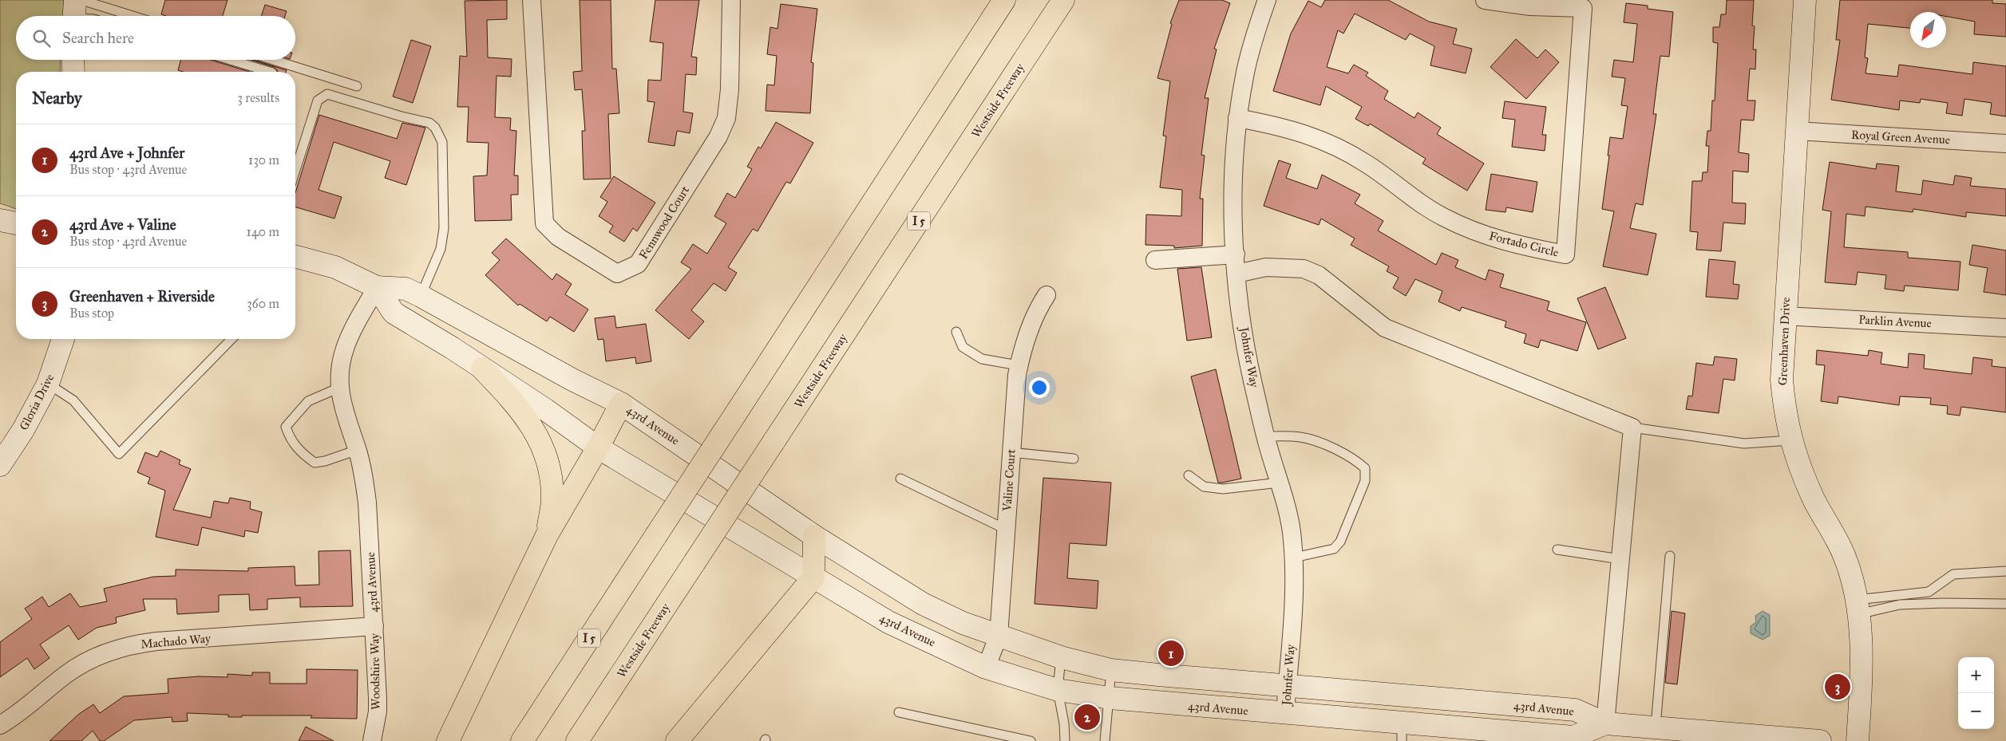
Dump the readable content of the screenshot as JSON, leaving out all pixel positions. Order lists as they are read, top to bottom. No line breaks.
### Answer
{"streets":{"highway":["Westside Freeway","I 5"],"main road":["Greenhaven Drive","Gloria Drive","43rd Avenue"],"street":["Royal Green Avenue","Fennwood Court","Fortado Circle","Parklin Avenue","Johnfer Way","Valine Court","Machado Way","Woodshire Way"]},"crossings":[["Royal Green Avenue","Greenhaven Drive"],["Fortado Circle","Johnfer Way"],["Parklin Avenue","Greenhaven Drive"],["Johnfer Way","43rd Avenue"],["43rd Avenue","Valine Court"],["43rd Avenue","Machado Way"],["43rd Avenue","Woodshire Way"],["Machado Way","Woodshire Way"]],"north":"bottom left","page":{"search":"Search here","heading":["Nearby","3 results"],"list":[{"mark":"1","name":"43rd Ave + Johnfer","note":"Bus stop · 43rd Avenue","value":"130 m"},{"mark":"2","name":"43rd Ave + Valine","note":"Bus stop · 43rd Avenue","value":"140 m"},{"mark":"3","name":"Greenhaven + Riverside","note":"Bus stop","value":"360 m"}],"pins":["1","3","2"],"map_buttons":["+","−"]}}
